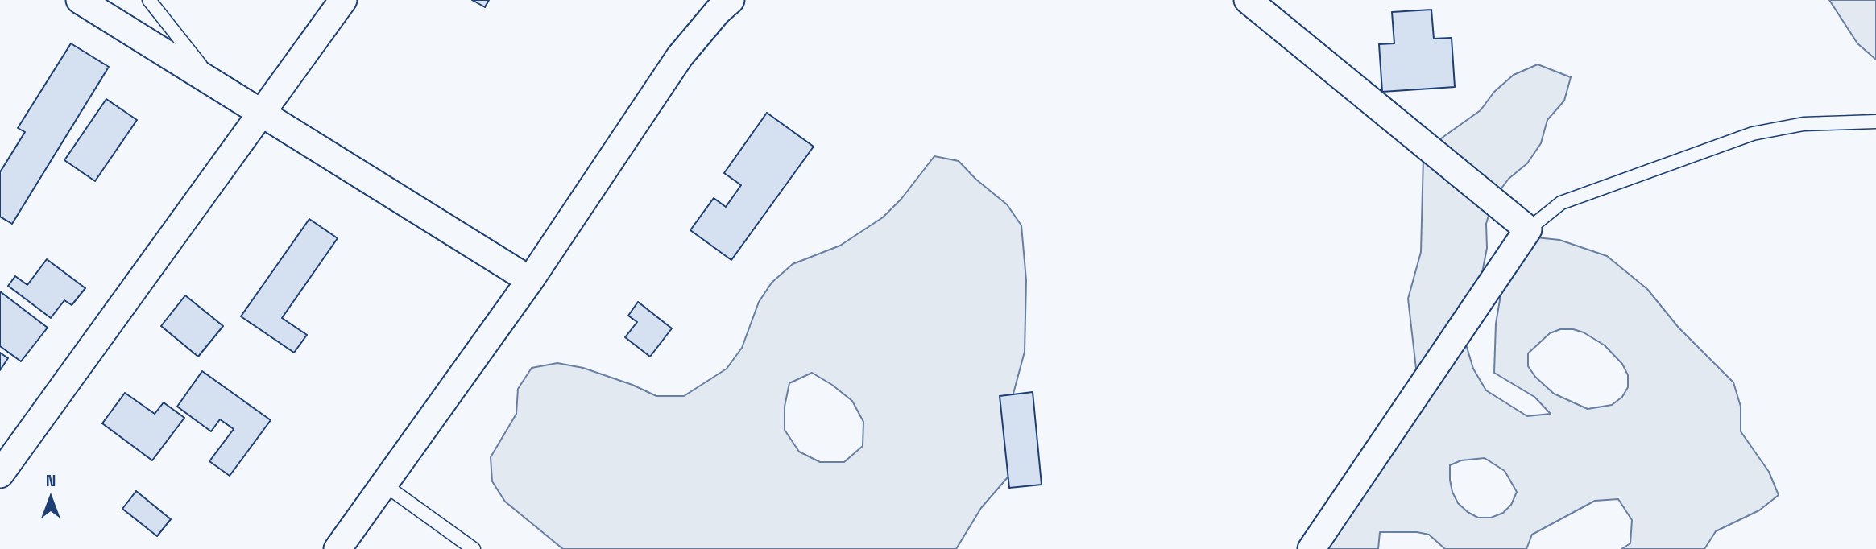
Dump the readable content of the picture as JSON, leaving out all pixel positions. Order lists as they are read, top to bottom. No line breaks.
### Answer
{"north":"top"}
